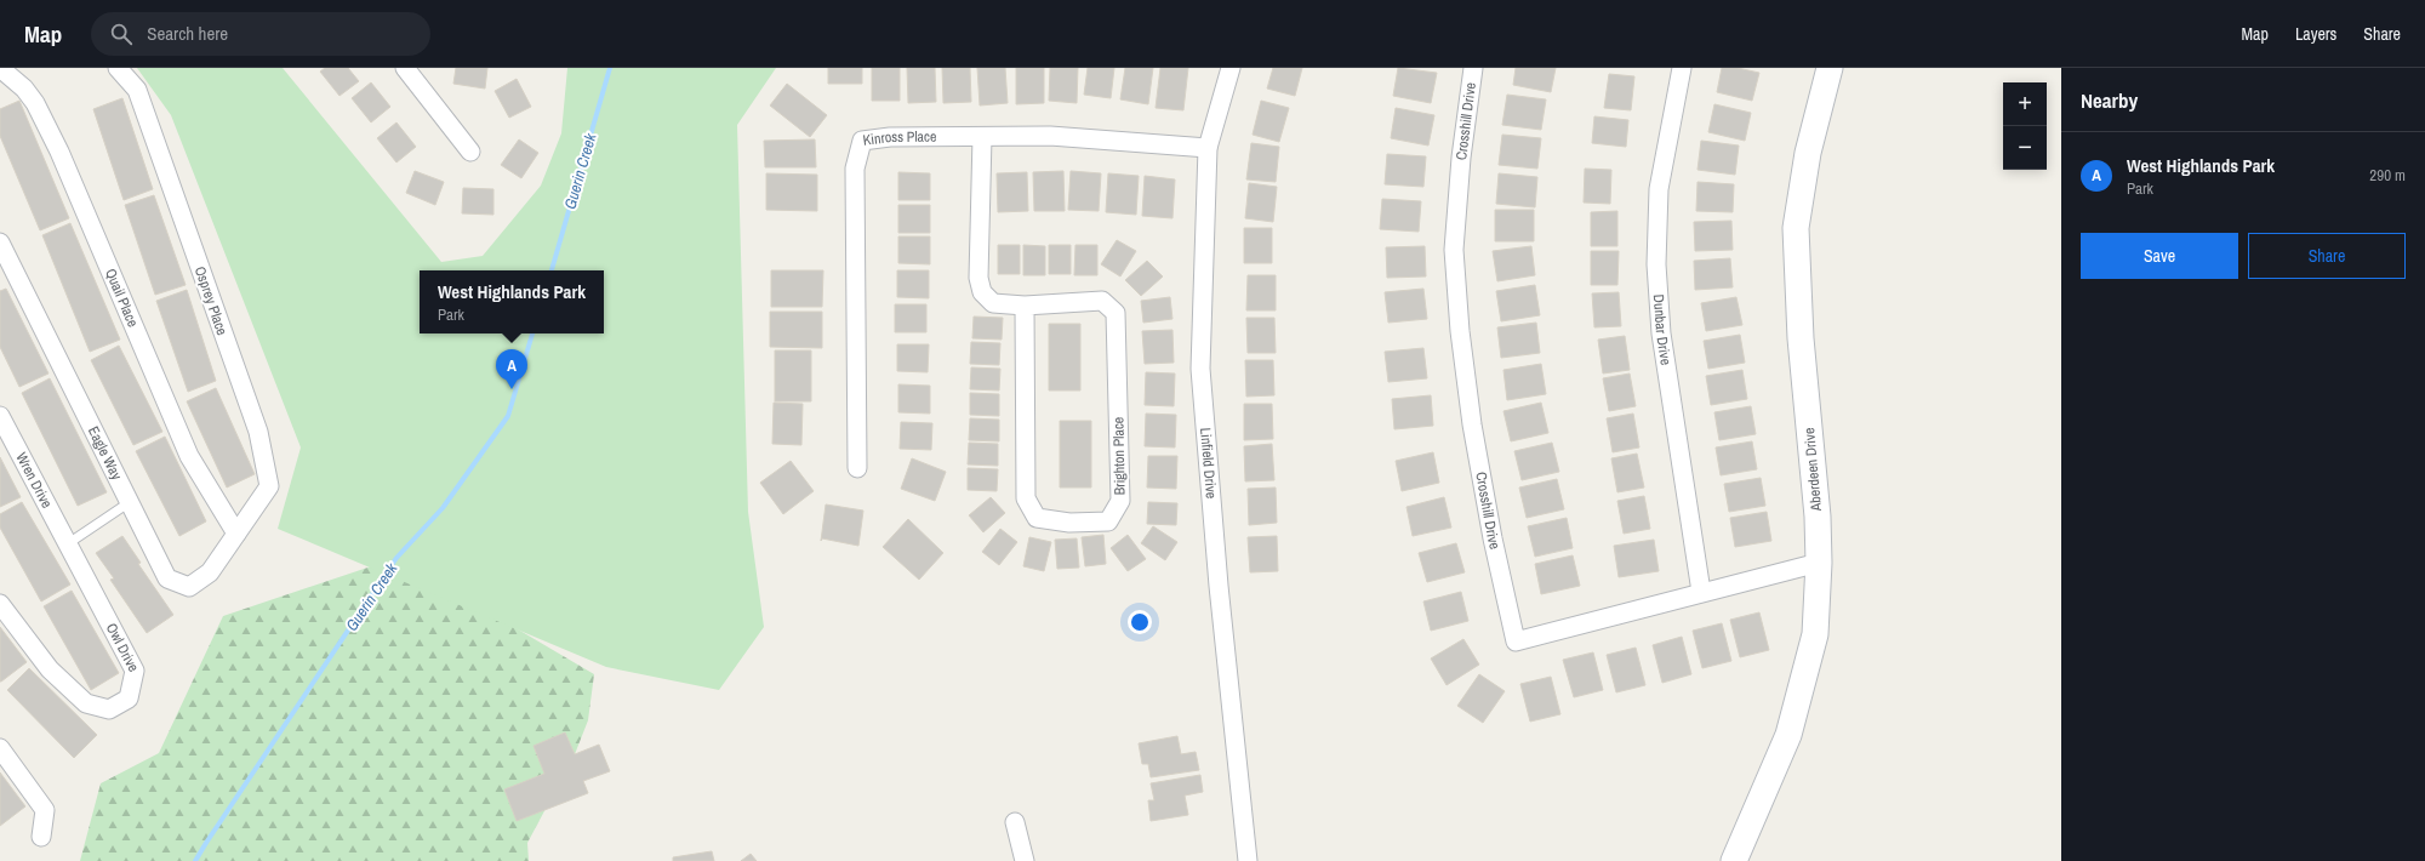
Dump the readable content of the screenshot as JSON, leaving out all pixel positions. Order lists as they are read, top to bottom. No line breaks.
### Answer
{"streets":{"street":["Crosshill Drive","Kinross Place","Quail Place","Osprey Place","Dunbar Drive","Eagle Way","Brighton Place","Linfield Drive","Aberdeen Drive","Wren Drive","Owl Drive"]},"crossings":[["Crosshill Drive","Dunbar Drive"],["Crosshill Drive","Aberdeen Drive"],["Kinross Place","Brighton Place"],["Kinross Place","Linfield Drive"],["Quail Place","Osprey Place"],["Quail Place","Eagle Way"],["Osprey Place","Eagle Way"],["Wren Drive","Owl Drive"]],"water":["Guerin Creek"],"page":{"header":"Map","search":"Search here","nav":["Map","Layers","Share"],"heading":"Nearby","map_buttons":["+","−"],"list":[{"mark":"A","name":"West Highlands Park","note":"Park","value":"290 m"}],"buttons":["Save","Share"],"popup":["West Highlands Park","Park"],"pins":"A"}}
